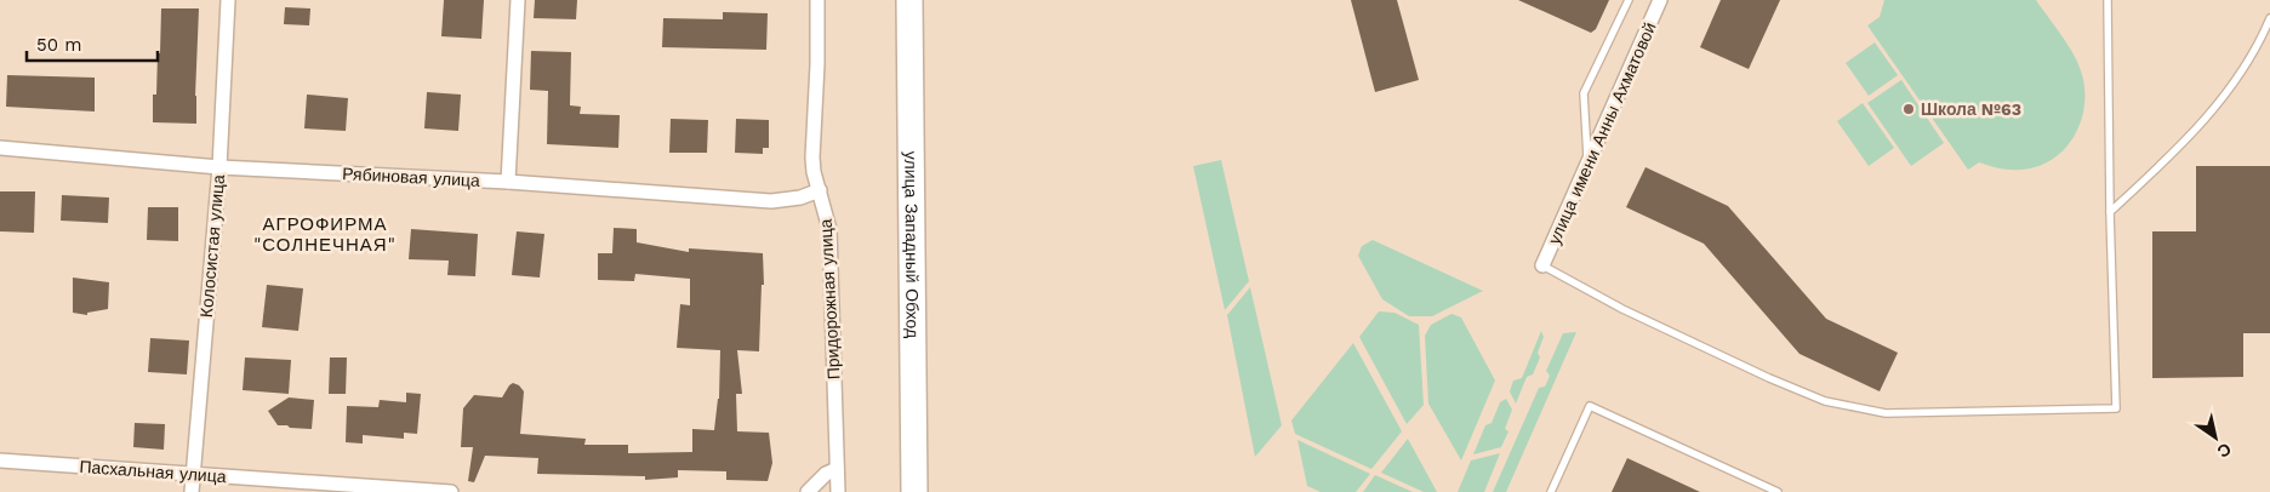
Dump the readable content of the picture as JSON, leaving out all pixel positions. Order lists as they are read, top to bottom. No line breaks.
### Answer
{"streets":{"highway":["улица Западный Обход"],"street":["улица имени Анны Ахматовой","Рябиновая улица","Колосистая улица","Придорожная улица","Пасхальная улица"]},"crossings":[["Рябиновая улица","Колосистая улица"],["Рябиновая улица","Придорожная улица"],["Колосистая улица","Пасхальная улица"]],"districts":["АГРОФИРМА \"СОЛНЕЧНАЯ\""],"places":["Школа №63"],"scale_bar":"50 m","north":"bottom right"}
